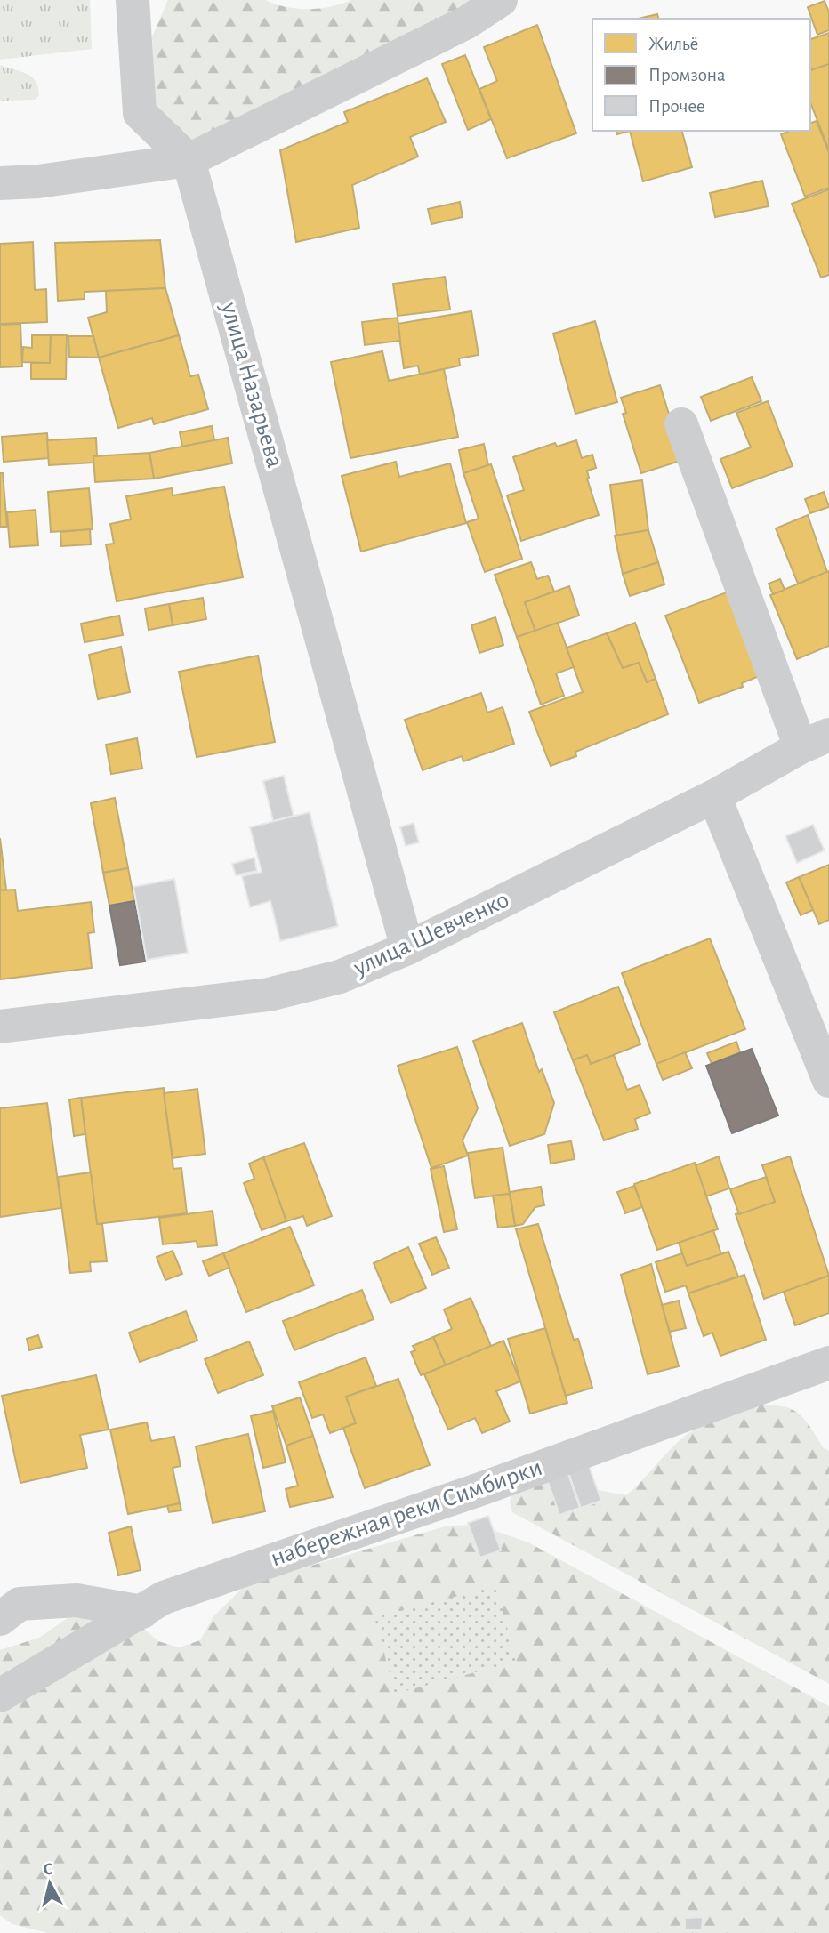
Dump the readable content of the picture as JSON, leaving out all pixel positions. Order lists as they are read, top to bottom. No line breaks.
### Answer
{"streets":{"street":["улица Назарьева","улица Шевченко","набережная реки Симбирки"]},"crossings":[["улица Назарьева","улица Шевченко"]],"legend":["Жильё","Промзона","Прочее"],"north":"top"}
